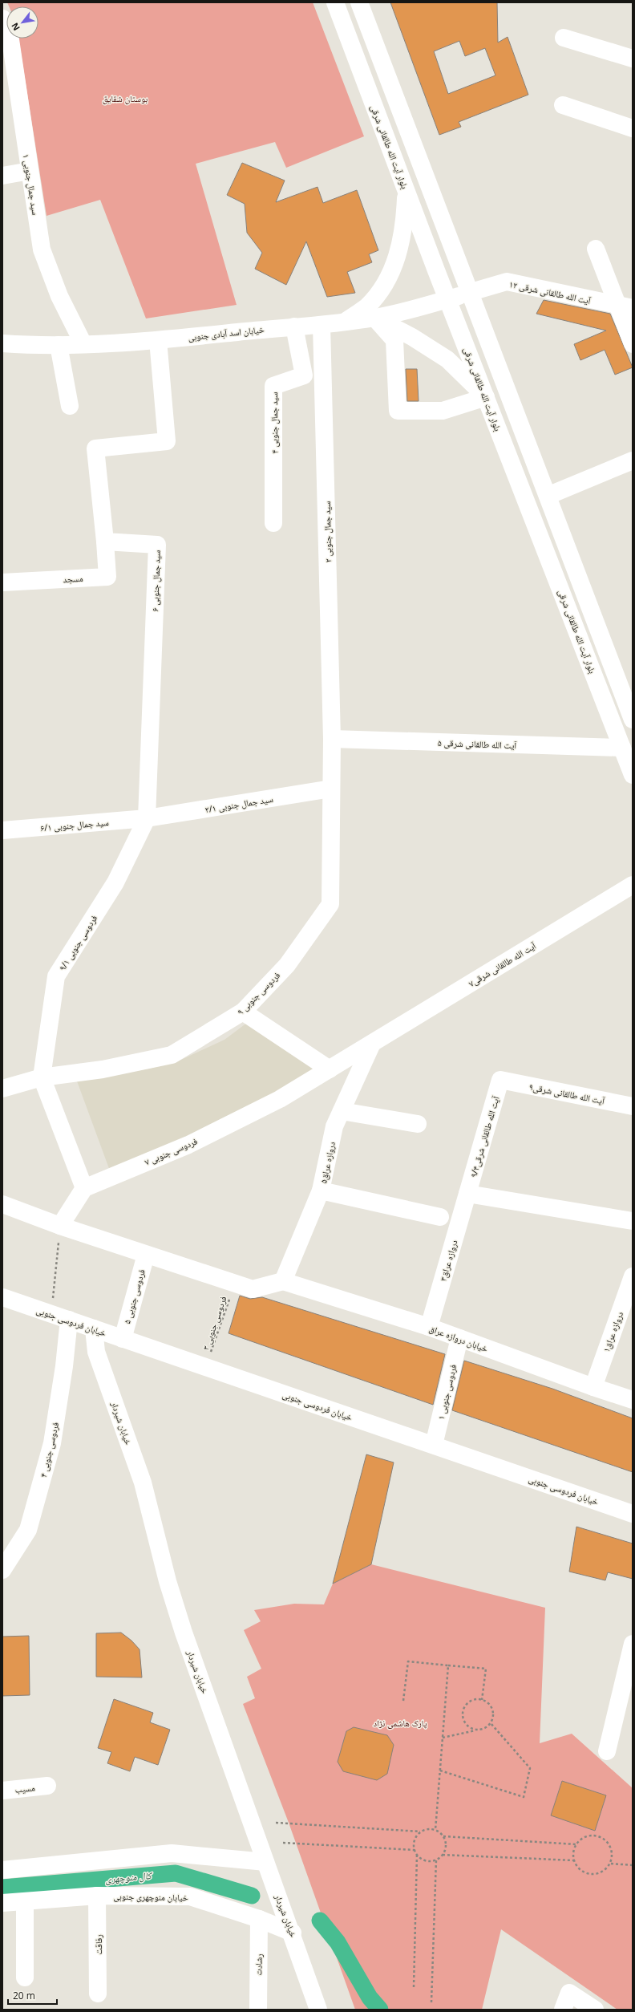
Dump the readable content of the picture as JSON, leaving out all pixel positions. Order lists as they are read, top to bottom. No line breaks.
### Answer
{"streets":{"street":["بلوار آیت الله طالقانی شرقی","سید جمال جنوبی ۱","آیت الله طالقانی شرقی ۱۲","خیابان اسد آبادی جنوبی","سید جمال جنوبی ۴","سید جمال جنوبی ۲","مسجد","سید جمال جنوبی ۶","آیت الله طالقانی شرقی ۵","سید جمال جنوبی ۲/۱","سید جمال جنوبی ۶/۱","فردوسی جنوبی ۹/۱","آیت الله طالقانی شرقی۷","فردوسی جنوبی ۹","آیت الله طالقانی شرقی۹","آیت الله طالقانی شرقی۹/۴","فردوسی جنوبی ۷","دروازه عراق۵","دروازه عراق۳","فردوسی جنوبی ۵","خیابان فردوسی جنوبی","دروازه عراق۱","خیابان دروازه عراق","فردوسی جنوبی ۱","خیابان شیردار","فردوسی جنوبی ۴","مسیب","خیابان منوچهری جنوبی","رفاقت","رشادت"],"path":["فردوسی جنوبی ۳"]},"crossings":[["بلوار آیت الله طالقانی شرقی","آیت الله طالقانی شرقی ۱۲"],["بلوار آیت الله طالقانی شرقی","خیابان اسد آبادی جنوبی"],["بلوار آیت الله طالقانی شرقی","آیت الله طالقانی شرقی ۵"],["سید جمال جنوبی ۱","خیابان اسد آبادی جنوبی"],["آیت الله طالقانی شرقی ۱۲","خیابان اسد آبادی جنوبی"],["خیابان اسد آبادی جنوبی","سید جمال جنوبی ۴"],["خیابان اسد آبادی جنوبی","سید جمال جنوبی ۲"],["سید جمال جنوبی ۲","آیت الله طالقانی شرقی ۵"],["سید جمال جنوبی ۲","فردوسی جنوبی ۹"],["مسجد","سید جمال جنوبی ۶"],["سید جمال جنوبی ۶","سید جمال جنوبی ۲/۱"],["سید جمال جنوبی ۶","سید جمال جنوبی ۶/۱"],["سید جمال جنوبی ۶","فردوسی جنوبی ۹/۱"],["آیت الله طالقانی شرقی ۵","فردوسی جنوبی ۹"],["سید جمال جنوبی ۲/۱","سید جمال جنوبی ۶/۱"],["سید جمال جنوبی ۲/۱","فردوسی جنوبی ۹/۱"],["سید جمال جنوبی ۲/۱","فردوسی جنوبی ۹"],["سید جمال جنوبی ۶/۱","فردوسی جنوبی ۹/۱"],["فردوسی جنوبی ۹/۱","فردوسی جنوبی ۹"],["آیت الله طالقانی شرقی۷","فردوسی جنوبی ۷"],["آیت الله طالقانی شرقی۷","دروازه عراق۵"],["آیت الله طالقانی شرقی۹","آیت الله طالقانی شرقی۹/۴"],["آیت الله طالقانی شرقی۹/۴","دروازه عراق۳"],["فردوسی جنوبی ۷","دروازه عراق۵"],["دروازه عراق۵","خیابان دروازه عراق"],["دروازه عراق۳","خیابان دروازه عراق"],["فردوسی جنوبی ۵","خیابان فردوسی جنوبی"],["خیابان فردوسی جنوبی","فردوسی جنوبی ۳"],["خیابان فردوسی جنوبی","فردوسی جنوبی ۱"],["خیابان فردوسی جنوبی","خیابان شیردار"],["خیابان فردوسی جنوبی","فردوسی جنوبی ۴"],["دروازه عراق۱","خیابان دروازه عراق"],["خیابان دروازه عراق","فردوسی جنوبی ۱"],["خیابان شیردار","خیابان منوچهری جنوبی"],["خیابان منوچهری جنوبی","رفاقت"],["خیابان منوچهری جنوبی","رشادت"]],"water":["کال منوچهری"],"parks":["بوستان شقایق","پارک هاشمی نژاد"],"scale_bar":"20 m","north":"bottom left"}
